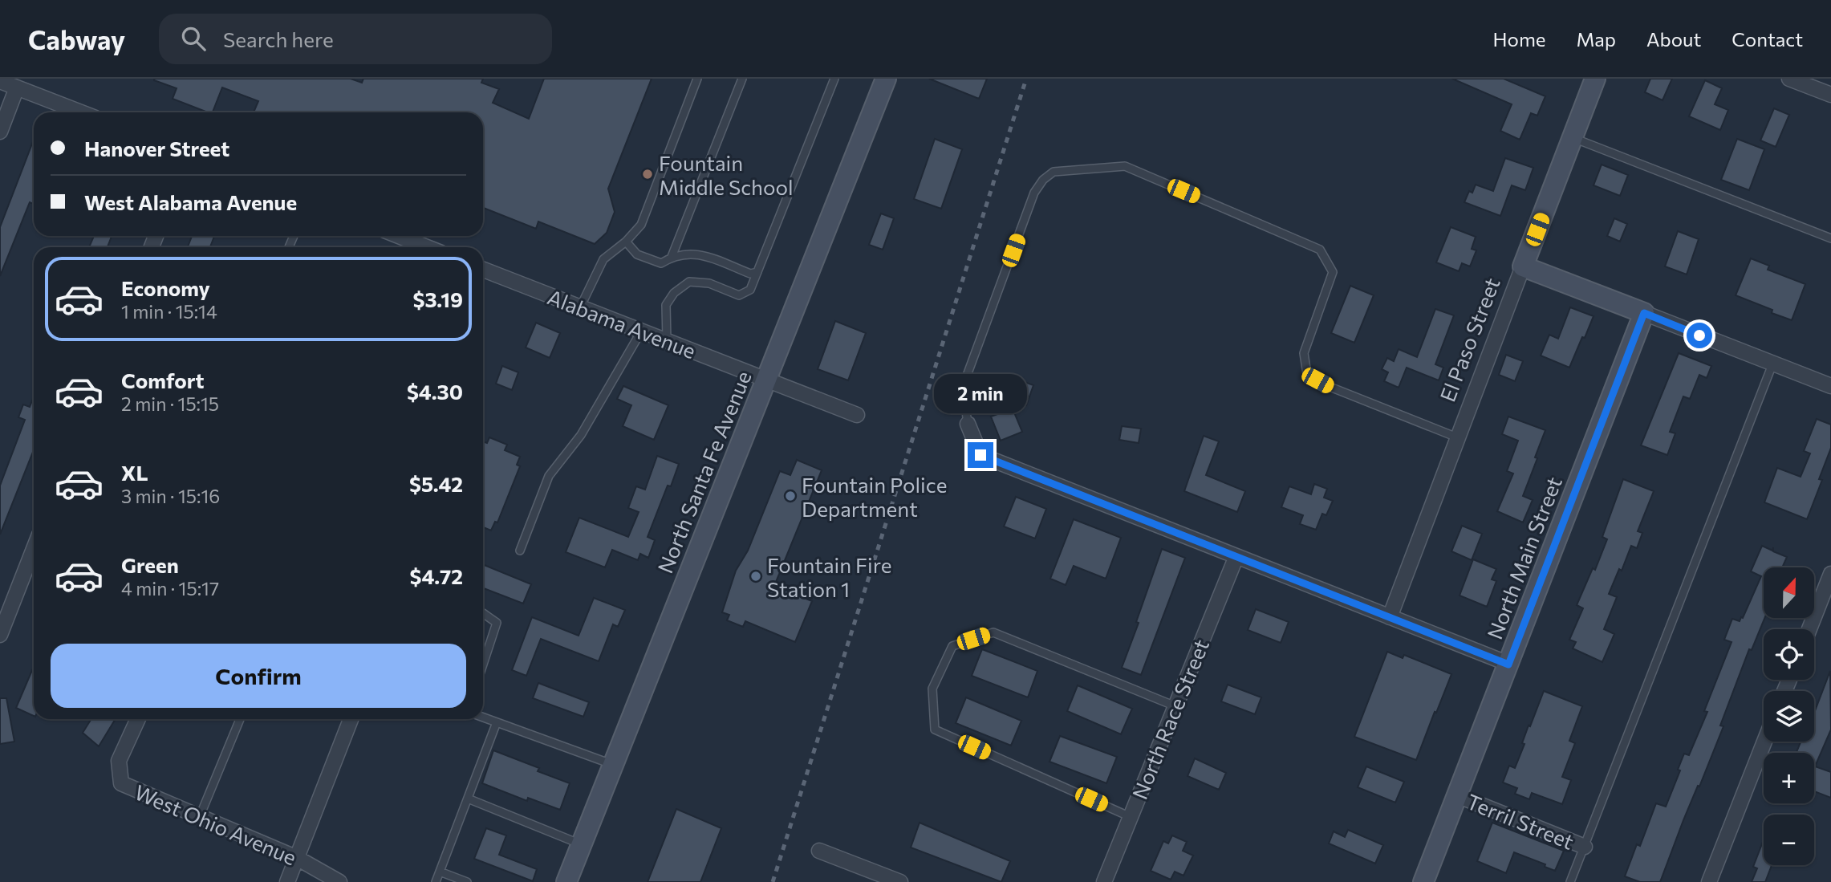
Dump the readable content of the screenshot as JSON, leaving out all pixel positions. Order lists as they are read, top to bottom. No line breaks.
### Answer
{"streets":{"main road":["El Paso Street","North Santa Fe Avenue","North Main Street"],"street":["Alabama Avenue","North Race Street","Terril Street","West Ohio Avenue"]},"crossings":[["Alabama Avenue","North Santa Fe Avenue"],["North Main Street","Terril Street"]],"places":["Fountain Middle School","Fountain Police Department","Fountain Fire Station 1"],"north":"top","page":{"header":"Cabway","search":"Search here","nav":["Home","Map","About","Contact"],"banner":["Hanover Street","West Alabama Avenue"],"list":[{"name":"Economy","note":"1 min · 15:14","value":"$3.19"},{"name":"Comfort","note":"2 min · 15:15","value":"$4.30"},{"name":"XL","note":"3 min · 15:16","value":"$5.42"},{"name":"Green","note":"4 min · 15:17","value":"$4.72"}],"bubble":"2 min","map_buttons":["+","−"],"buttons":"Confirm"}}
